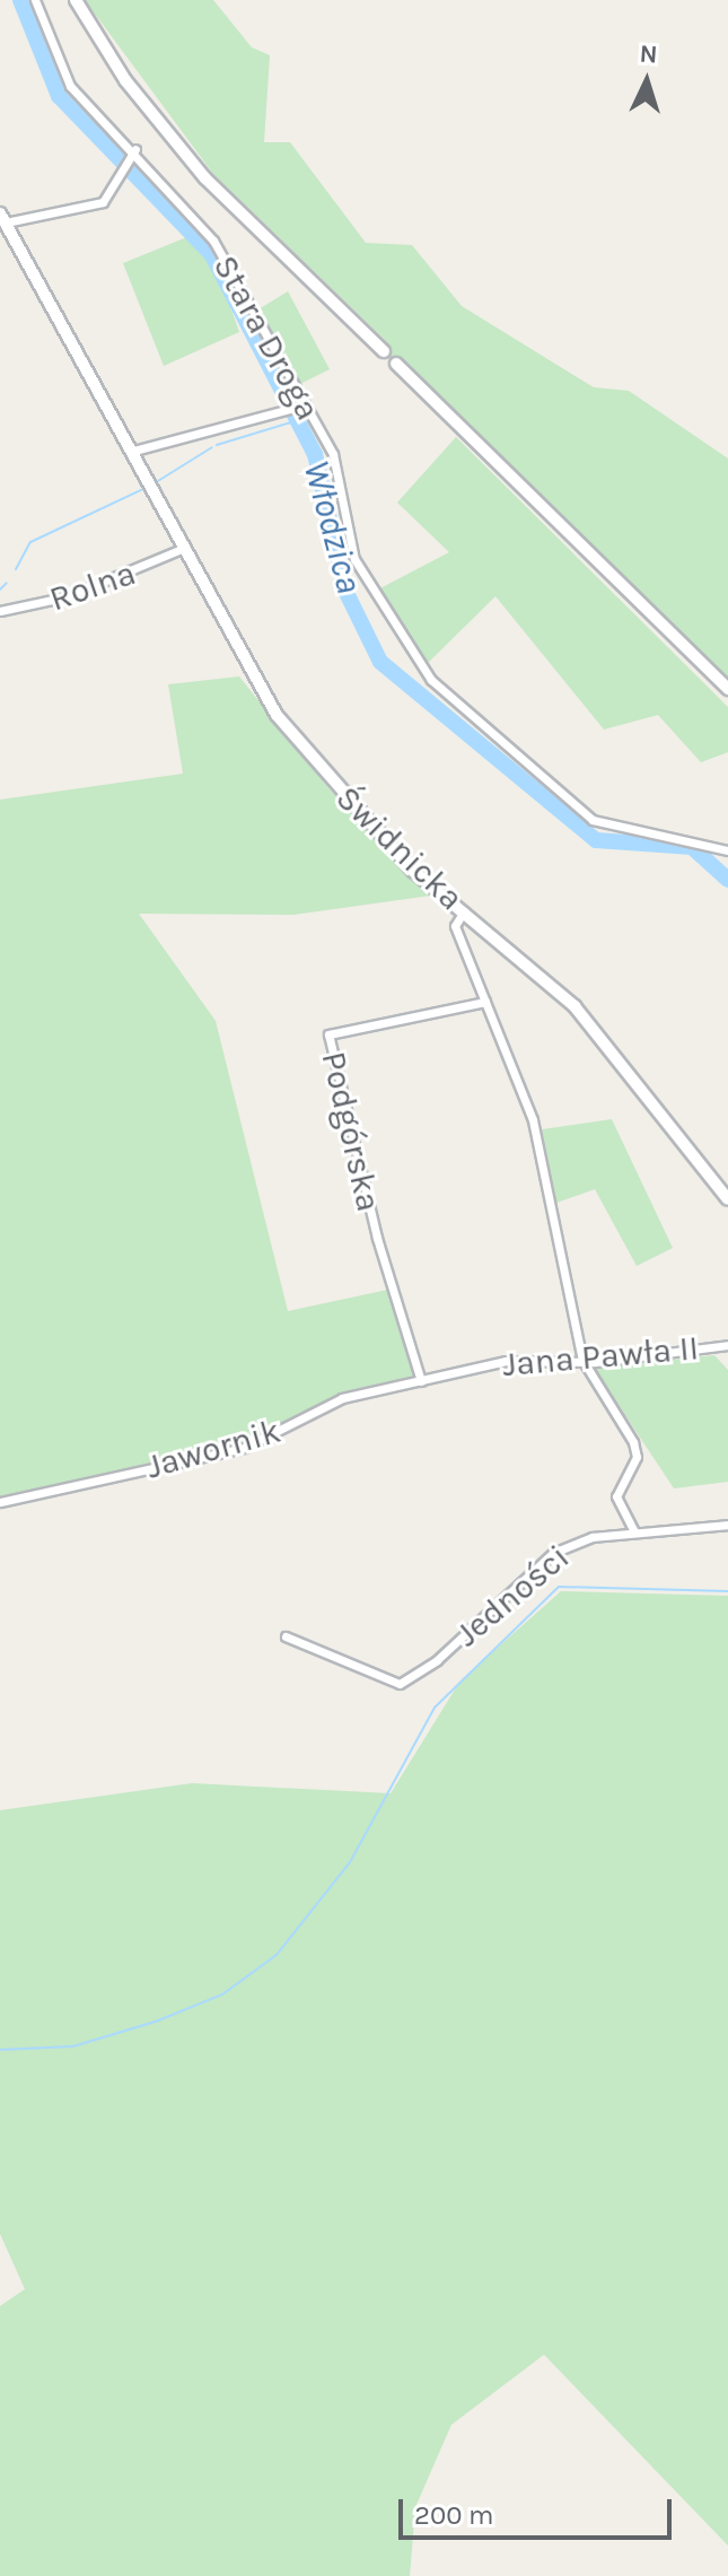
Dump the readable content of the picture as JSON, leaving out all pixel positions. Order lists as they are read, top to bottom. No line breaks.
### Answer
{"streets":{"street":["Stara Droga","Rolna","Świdnicka","Podgórska","Jana Pawła II","Jawornik","Jedności"]},"crossings":[["Rolna","Świdnicka"],["Podgórska","Jana Pawła II"],["Podgórska","Jawornik"],["Jana Pawła II","Jawornik"]],"water":["Włodzica"],"scale_bar":"200 m","north":"top"}
